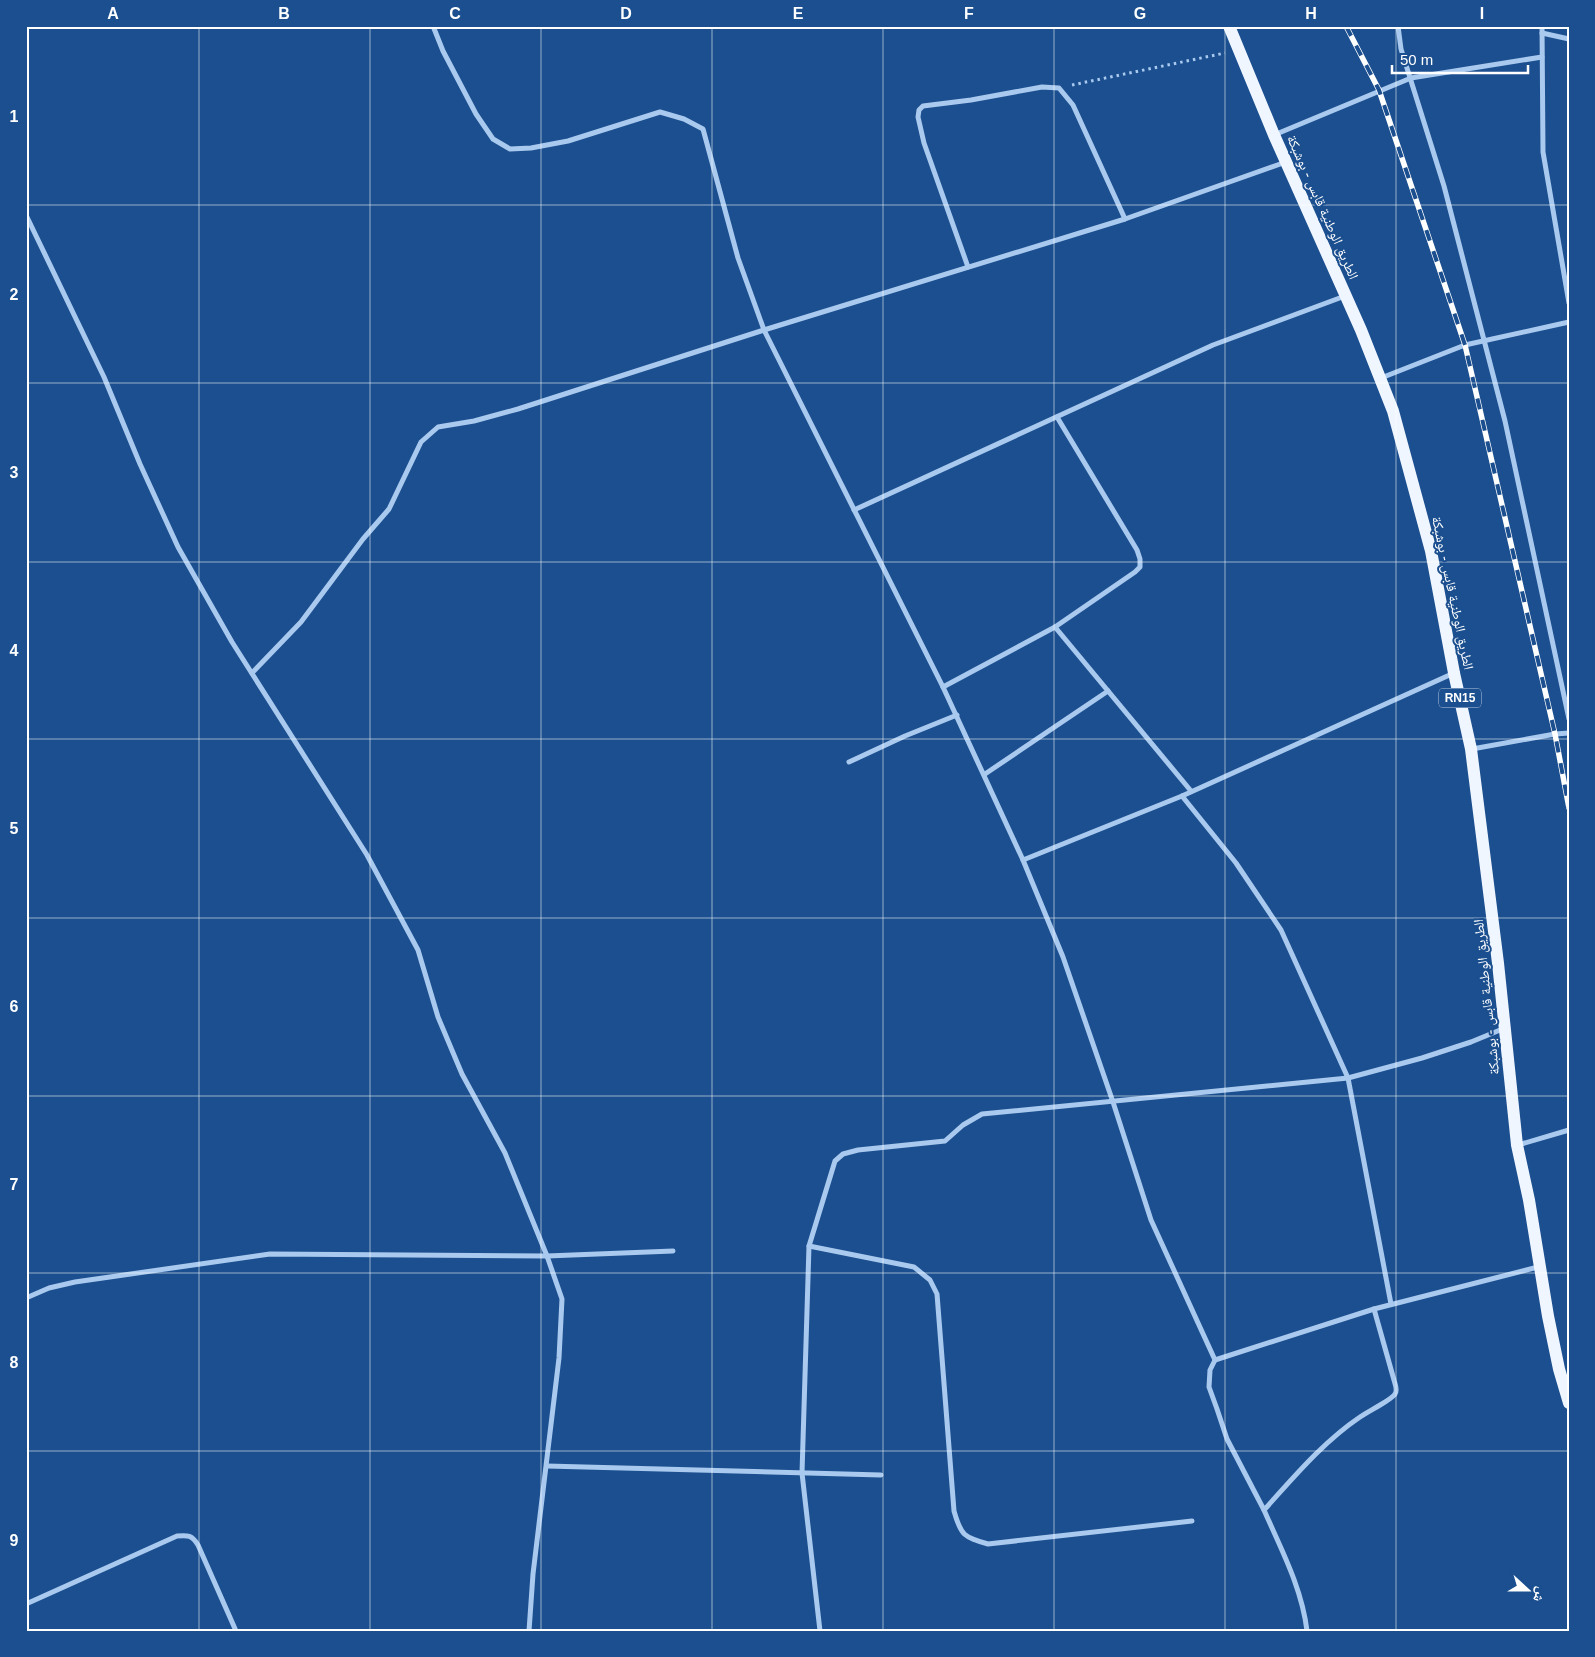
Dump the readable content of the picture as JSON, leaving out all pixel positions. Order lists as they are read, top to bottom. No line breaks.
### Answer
{"streets":{"main road":["الطريق الوطنية قابس - بوشبكة","RN15"]},"scale_bar":"50 m","north":"right","grid":{"columns":["A","B","C","D","E","F","G","H","I"],"rows":["1","2","3","4","5","6","7","8","9"]}}
